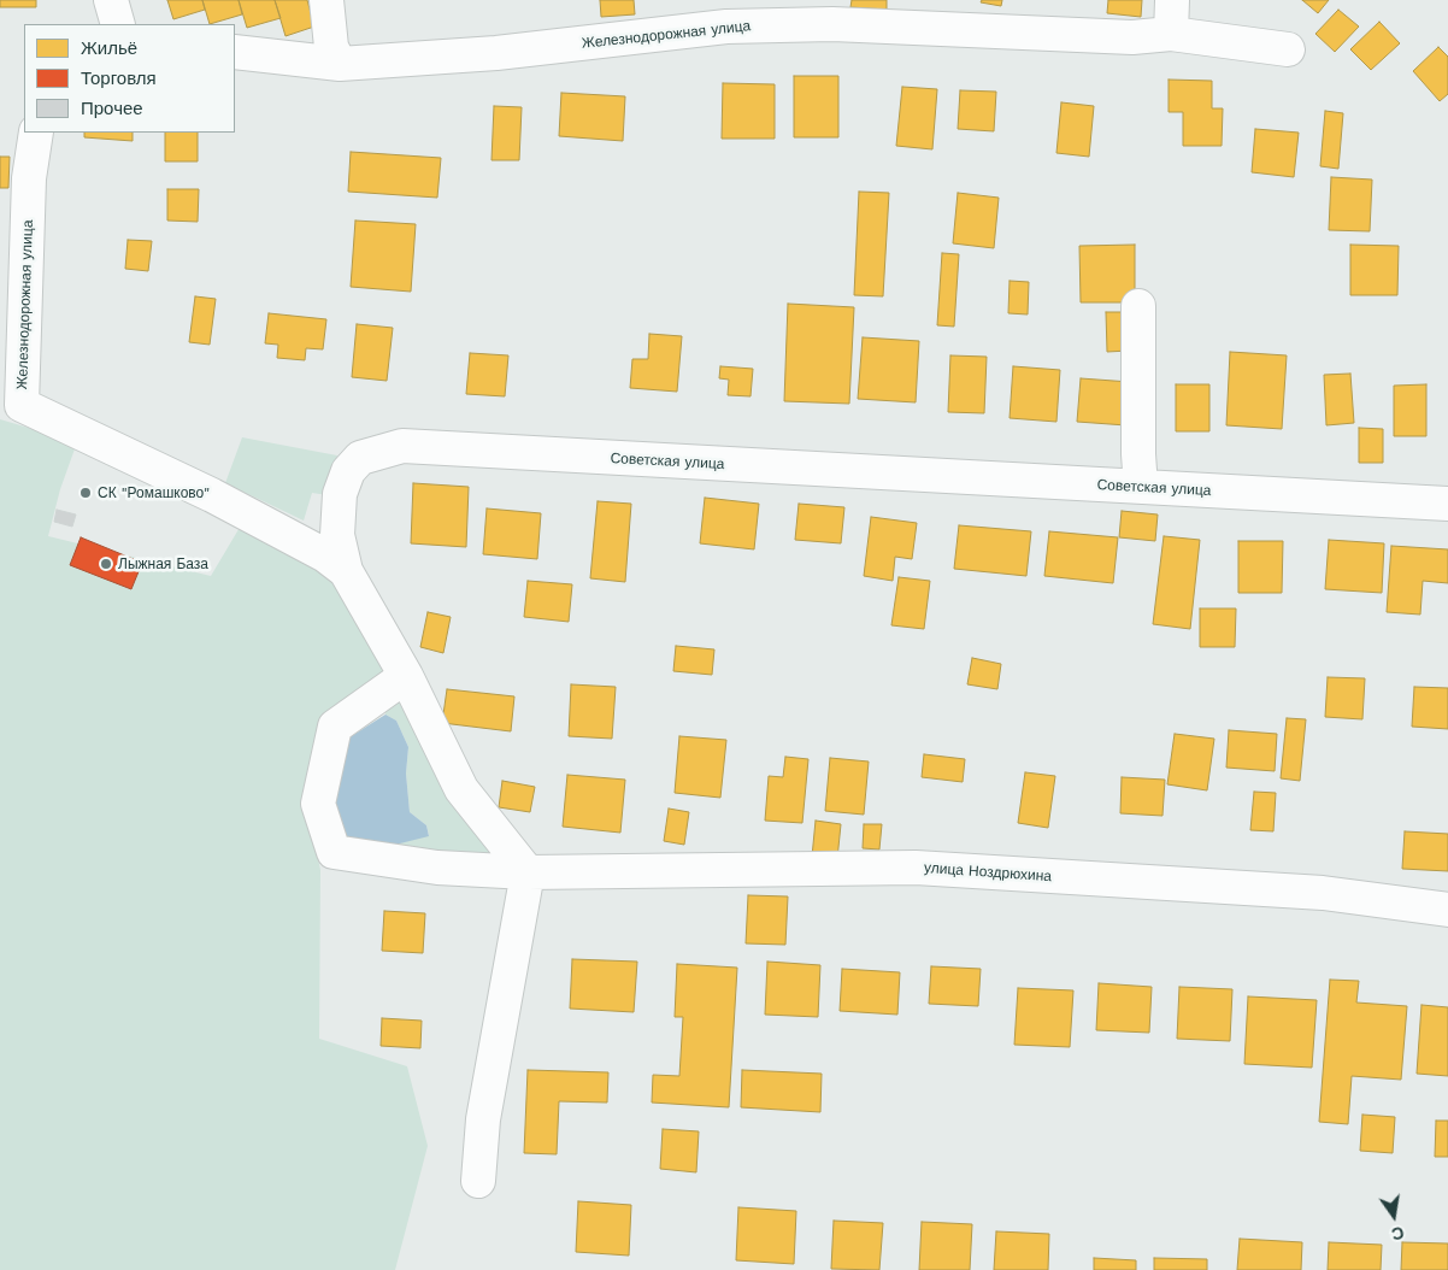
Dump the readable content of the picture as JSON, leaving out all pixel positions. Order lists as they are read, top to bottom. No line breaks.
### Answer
{"streets":{"street":["Железнодорожная улица","Советская улица","улица Ноздрюхина"]},"crossings":[["Железнодорожная улица","Советская улица"],["Советская улица","улица Ноздрюхина"]],"places":["СК \"Ромашково\"","Лыжная База"],"legend":["Жильё","Торговля","Прочее"],"north":"bottom"}
